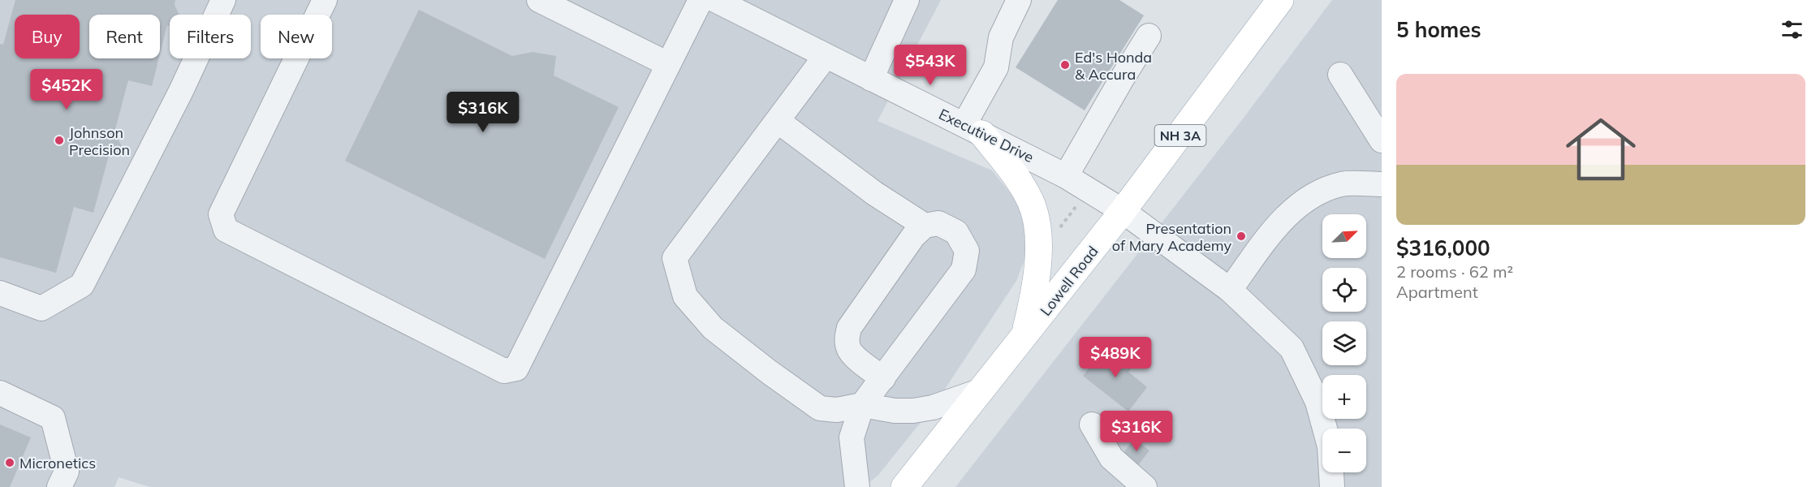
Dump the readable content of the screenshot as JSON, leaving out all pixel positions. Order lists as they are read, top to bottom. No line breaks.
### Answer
{"streets":{"main road":["NH 3A","Lowell Road"],"street":["Executive Drive"]},"crossings":[["Executive Drive","Lowell Road"]],"places":["Ed's Honda & Accura","Johnson Precision","Presentation of Mary Academy","Micronetics"],"north":"top right","page":{"heading":"5 homes","chip":["Buy","Rent","Filters","New"],"price":["$543K","$452K","$316K","$489K","$316K"],"list":[{"name":"$316,000","note":"2 rooms · 62 m² · Apartment"}],"map_buttons":["+","−"]}}
